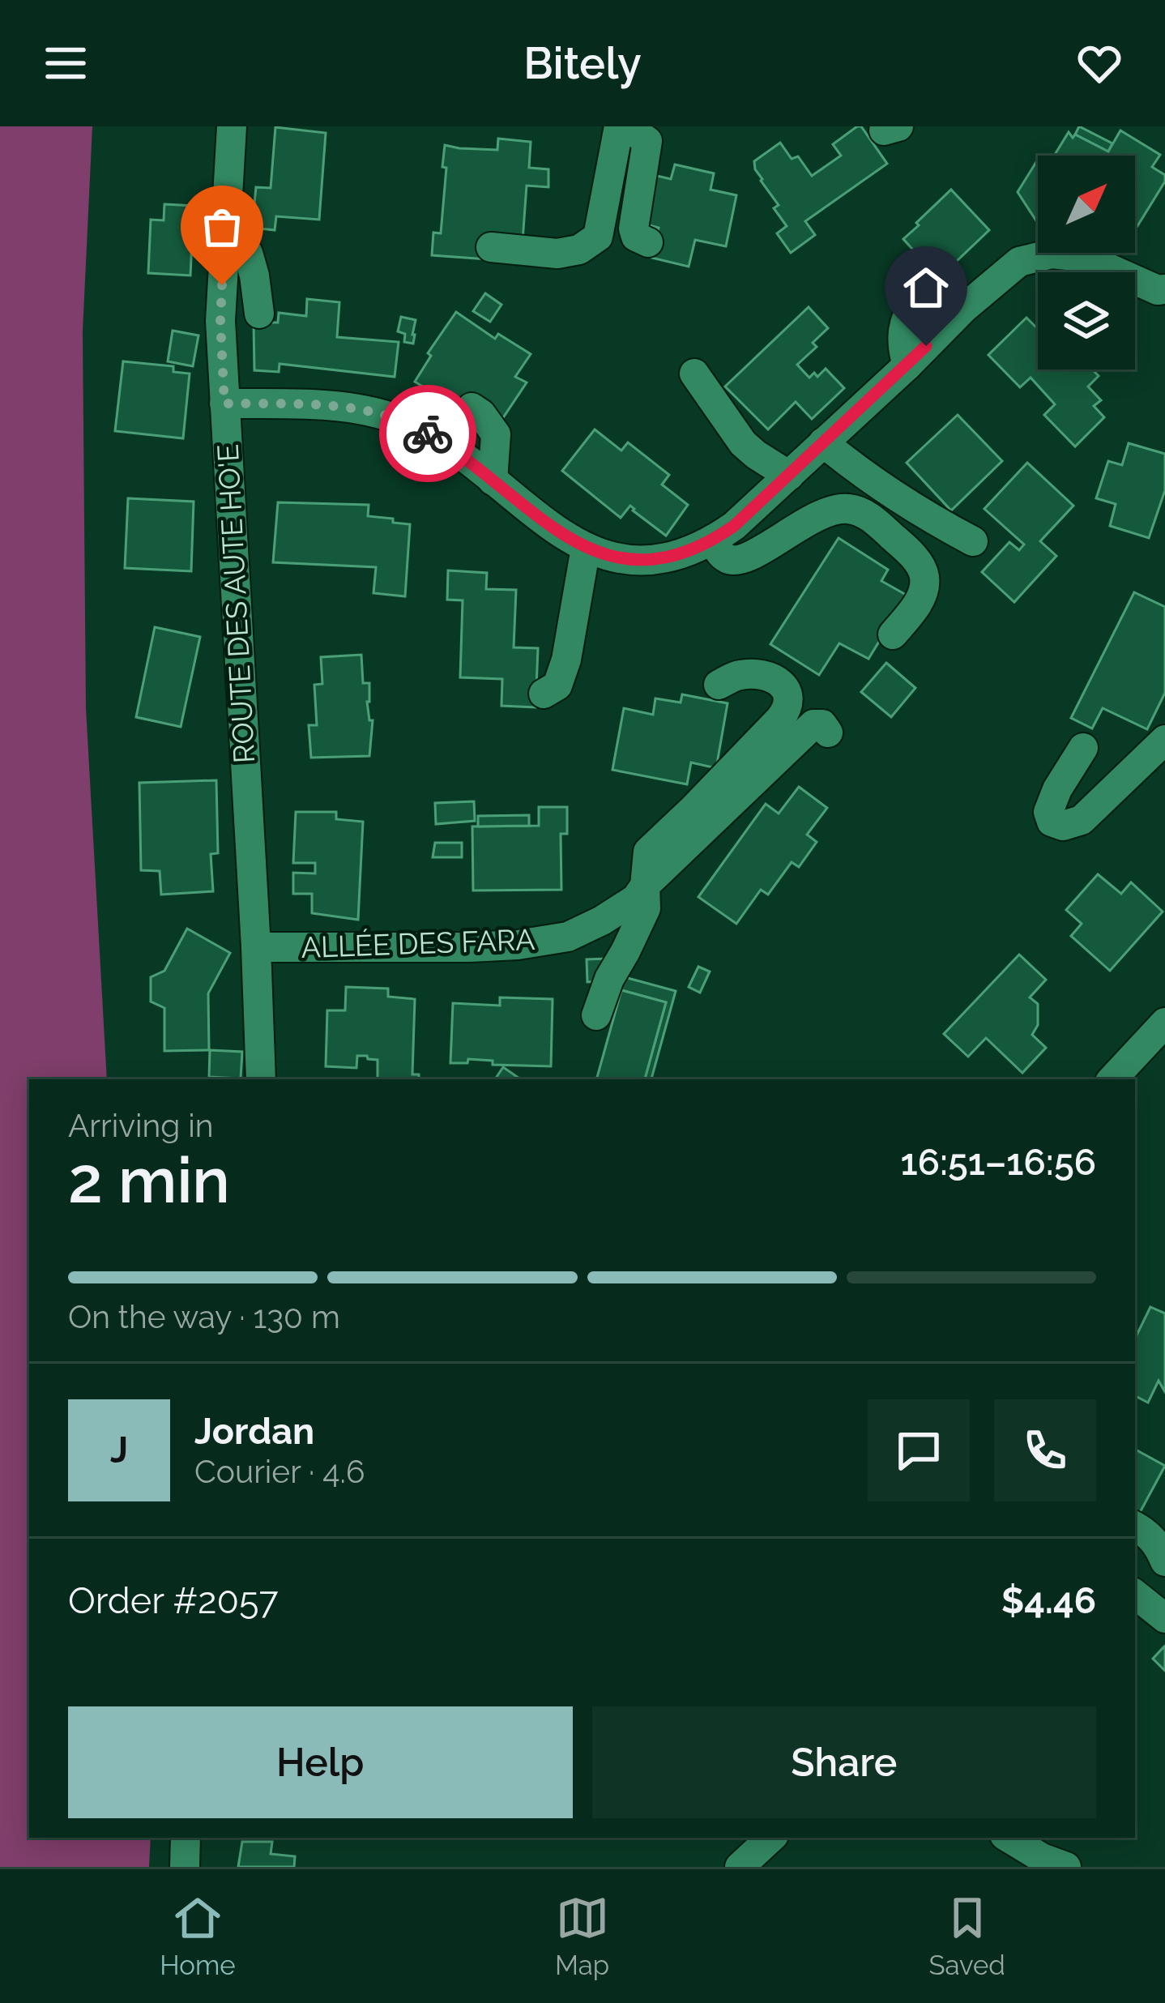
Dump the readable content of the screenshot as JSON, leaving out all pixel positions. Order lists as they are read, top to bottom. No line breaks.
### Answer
{"streets":{"street":["ROUTE DES AUTE HO'E","ALLÉE DES FARA"]},"crossings":[["ROUTE DES AUTE HO'E","ALLÉE DES FARA"]],"north":"top right","page":{"header":"Bitely","heading":["2 min","Arriving in","16:51–16:56"],"panel":["Jordan","Courier · 4.6","Order #2057","$4.46"],"bar":"On the way · 130 m","round":"J","buttons":["Help","Share"],"tabs":["Home","Map","Saved"]}}
